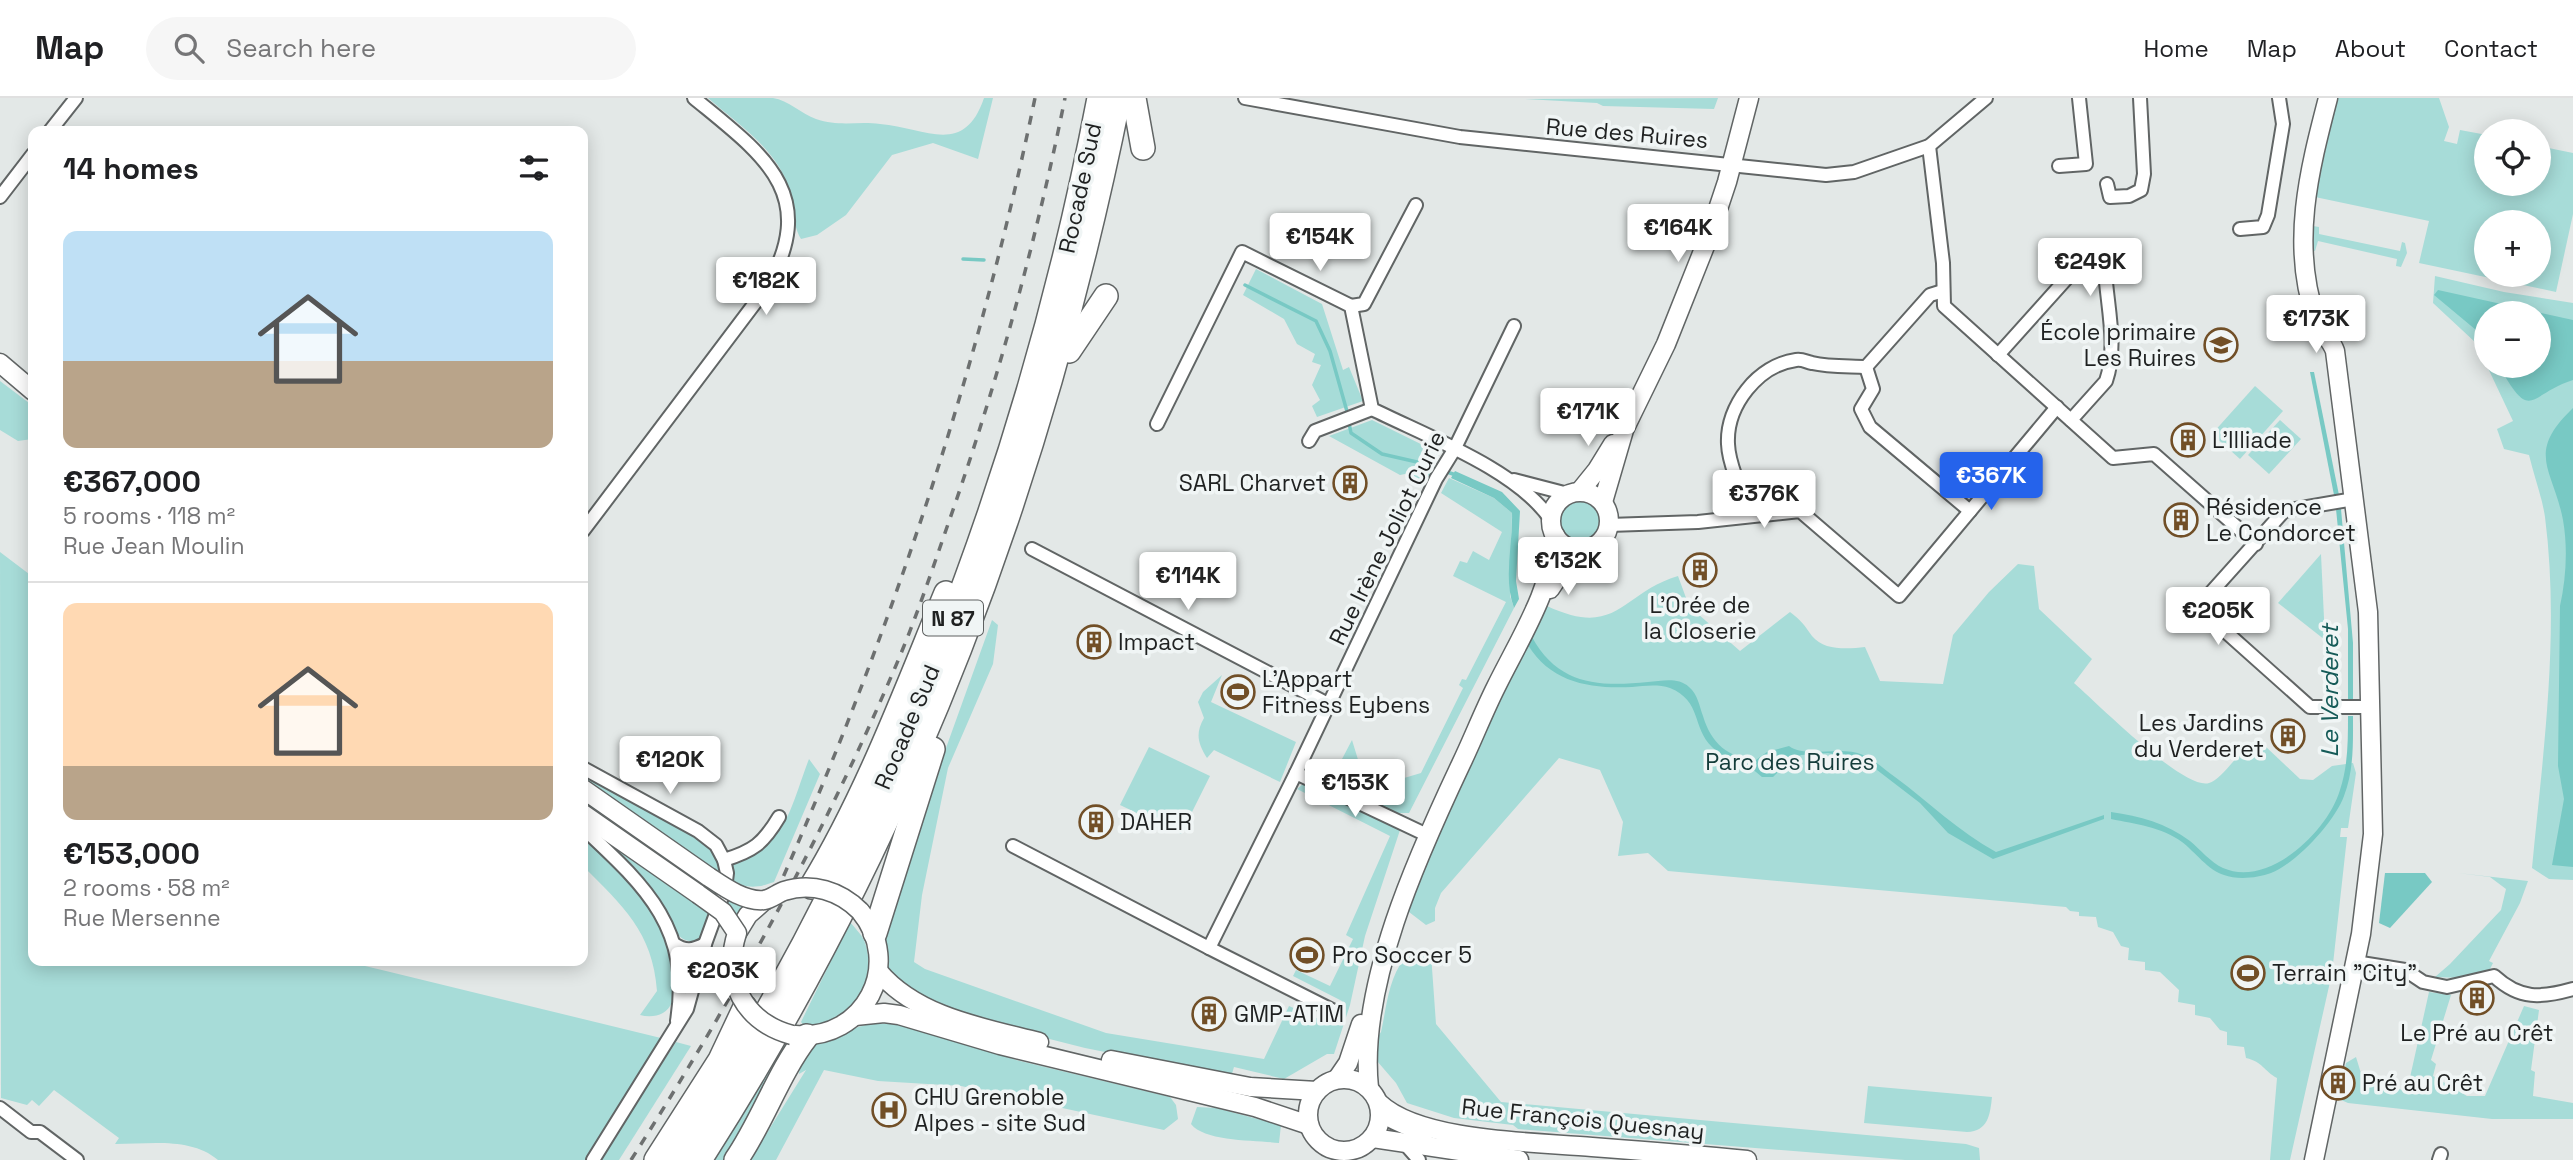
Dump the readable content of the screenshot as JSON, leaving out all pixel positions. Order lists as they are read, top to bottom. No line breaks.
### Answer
{"streets":{"highway":["Rocade Sud","N 87"],"main road":["Rue François Quesnay"],"street":["Rue des Ruires","Rue Irène Joliot Curie"]},"water":["Le Verderet"],"parks":["Parc des Ruires"],"places":{"school or university":["École primaire Les Ruires"],"building":["L'Illiade","SARL Charvet","Résidence Le Condorcet","L'Orée de la Closerie","Impact","Les Jardins du Verderet","DAHER","Le Pré au Crêt","GMP-ATIM","Pré au Crêt"],"sports":["L'Appart Fitness Eybens","Pro Soccer 5","Terrain \"City\""],"hospital":["CHU Grenoble Alpes - site Sud"]},"page":{"header":"Map","search":"Search here","nav":["Home","Map","About","Contact"],"map_buttons":["+","−"],"heading":"14 homes","price":["€164K","€154K","€249K","€182K","€173K","€171K","€367K","€376K","€132K","€114K","€205K","€120K","€153K","€203K"],"list":[{"name":"€367,000","note":"5 rooms · 118 m² · Rue Jean Moulin"},{"name":"€153,000","note":"2 rooms · 58 m² · Rue Mersenne"}]}}
